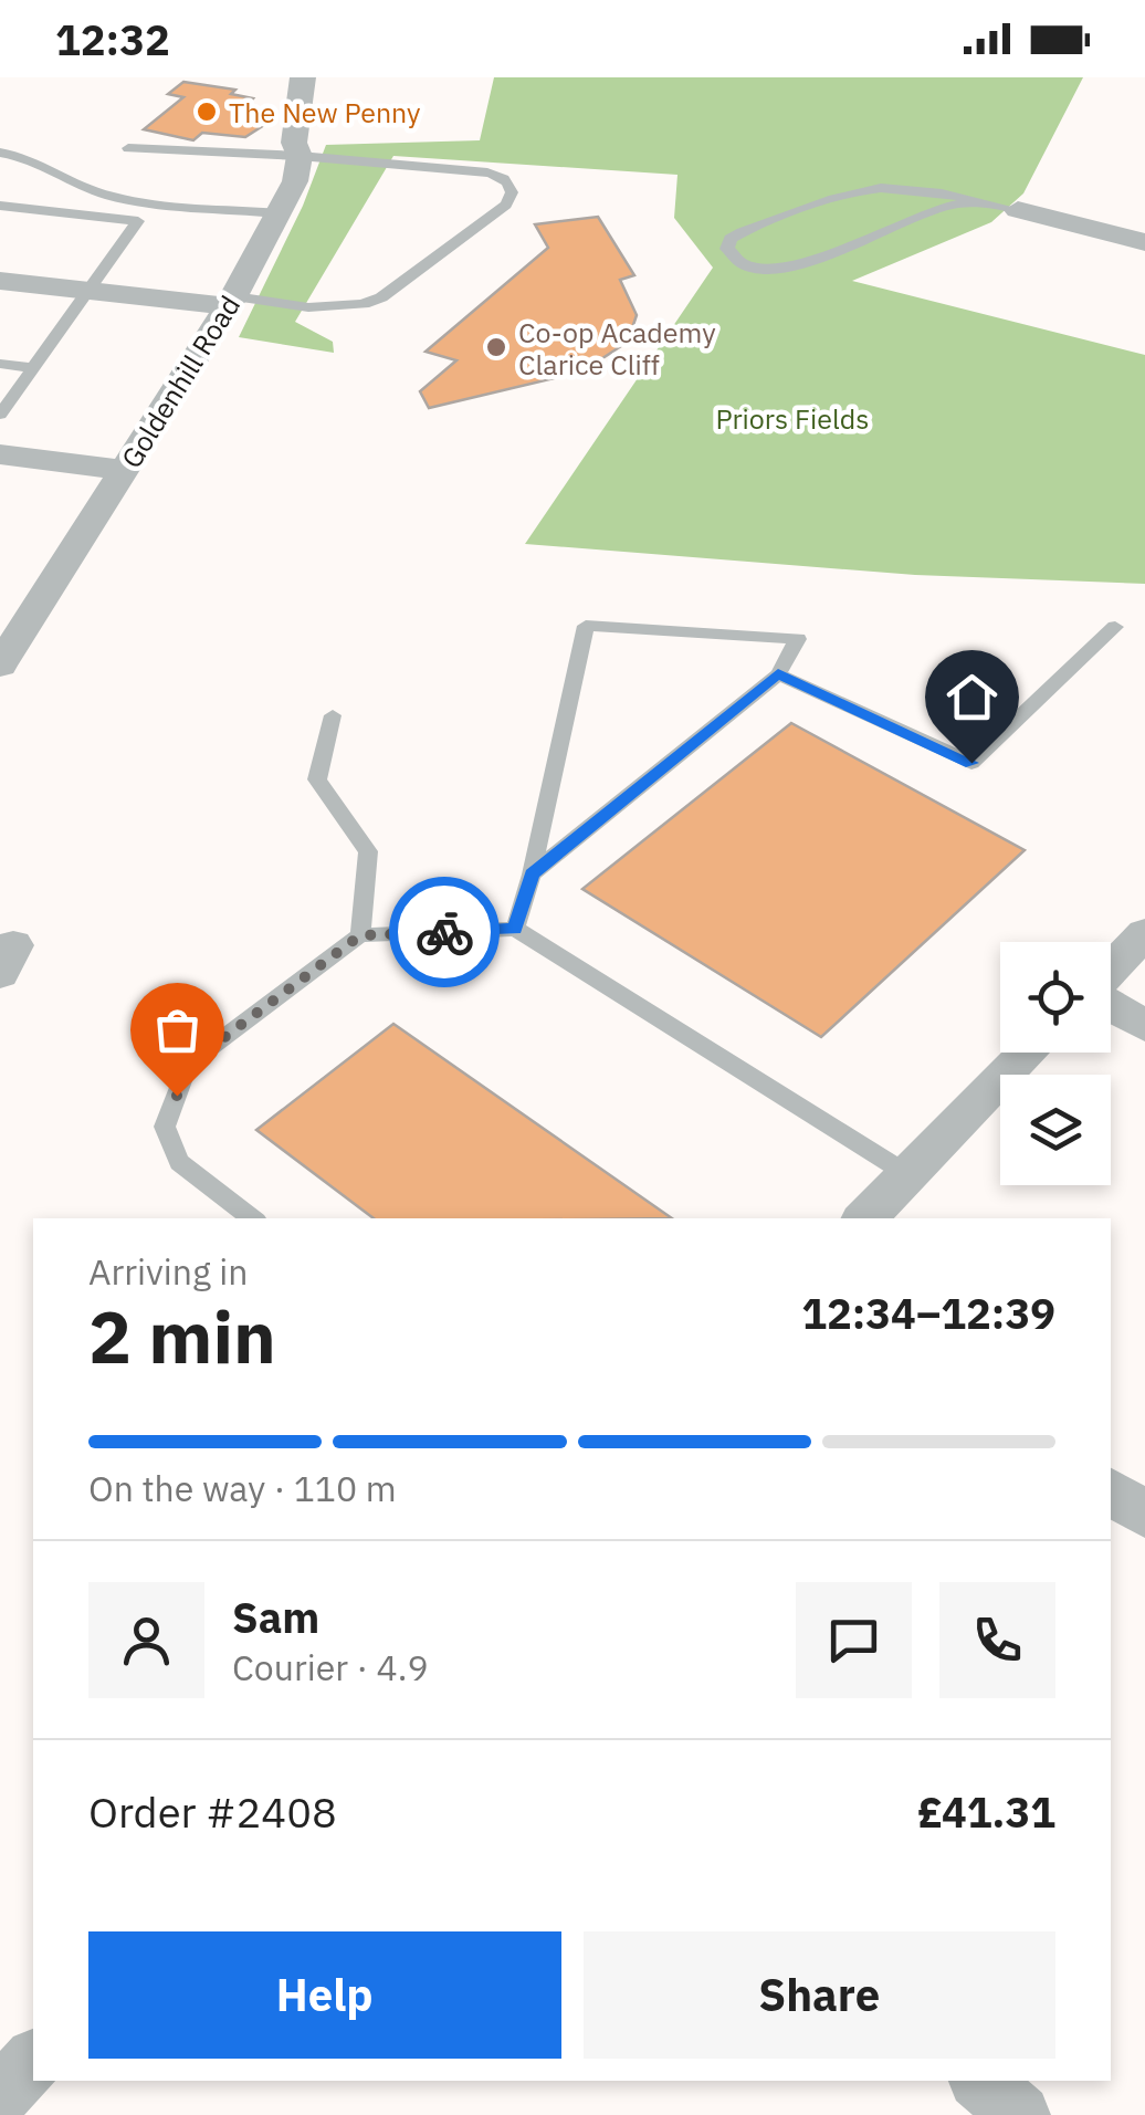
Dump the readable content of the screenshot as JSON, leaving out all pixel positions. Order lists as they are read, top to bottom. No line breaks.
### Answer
{"streets":{"street":["Goldenhill Road"]},"parks":["Priors Fields"],"places":["The New Penny","Co-op Academy Clarice Cliff"],"page":{"status":"12:32","heading":["2 min","Arriving in","12:34–12:39"],"panel":["Sam","Courier · 4.9","Order #2408","£41.31"],"bar":"On the way · 110 m","buttons":["Help","Share"]}}
